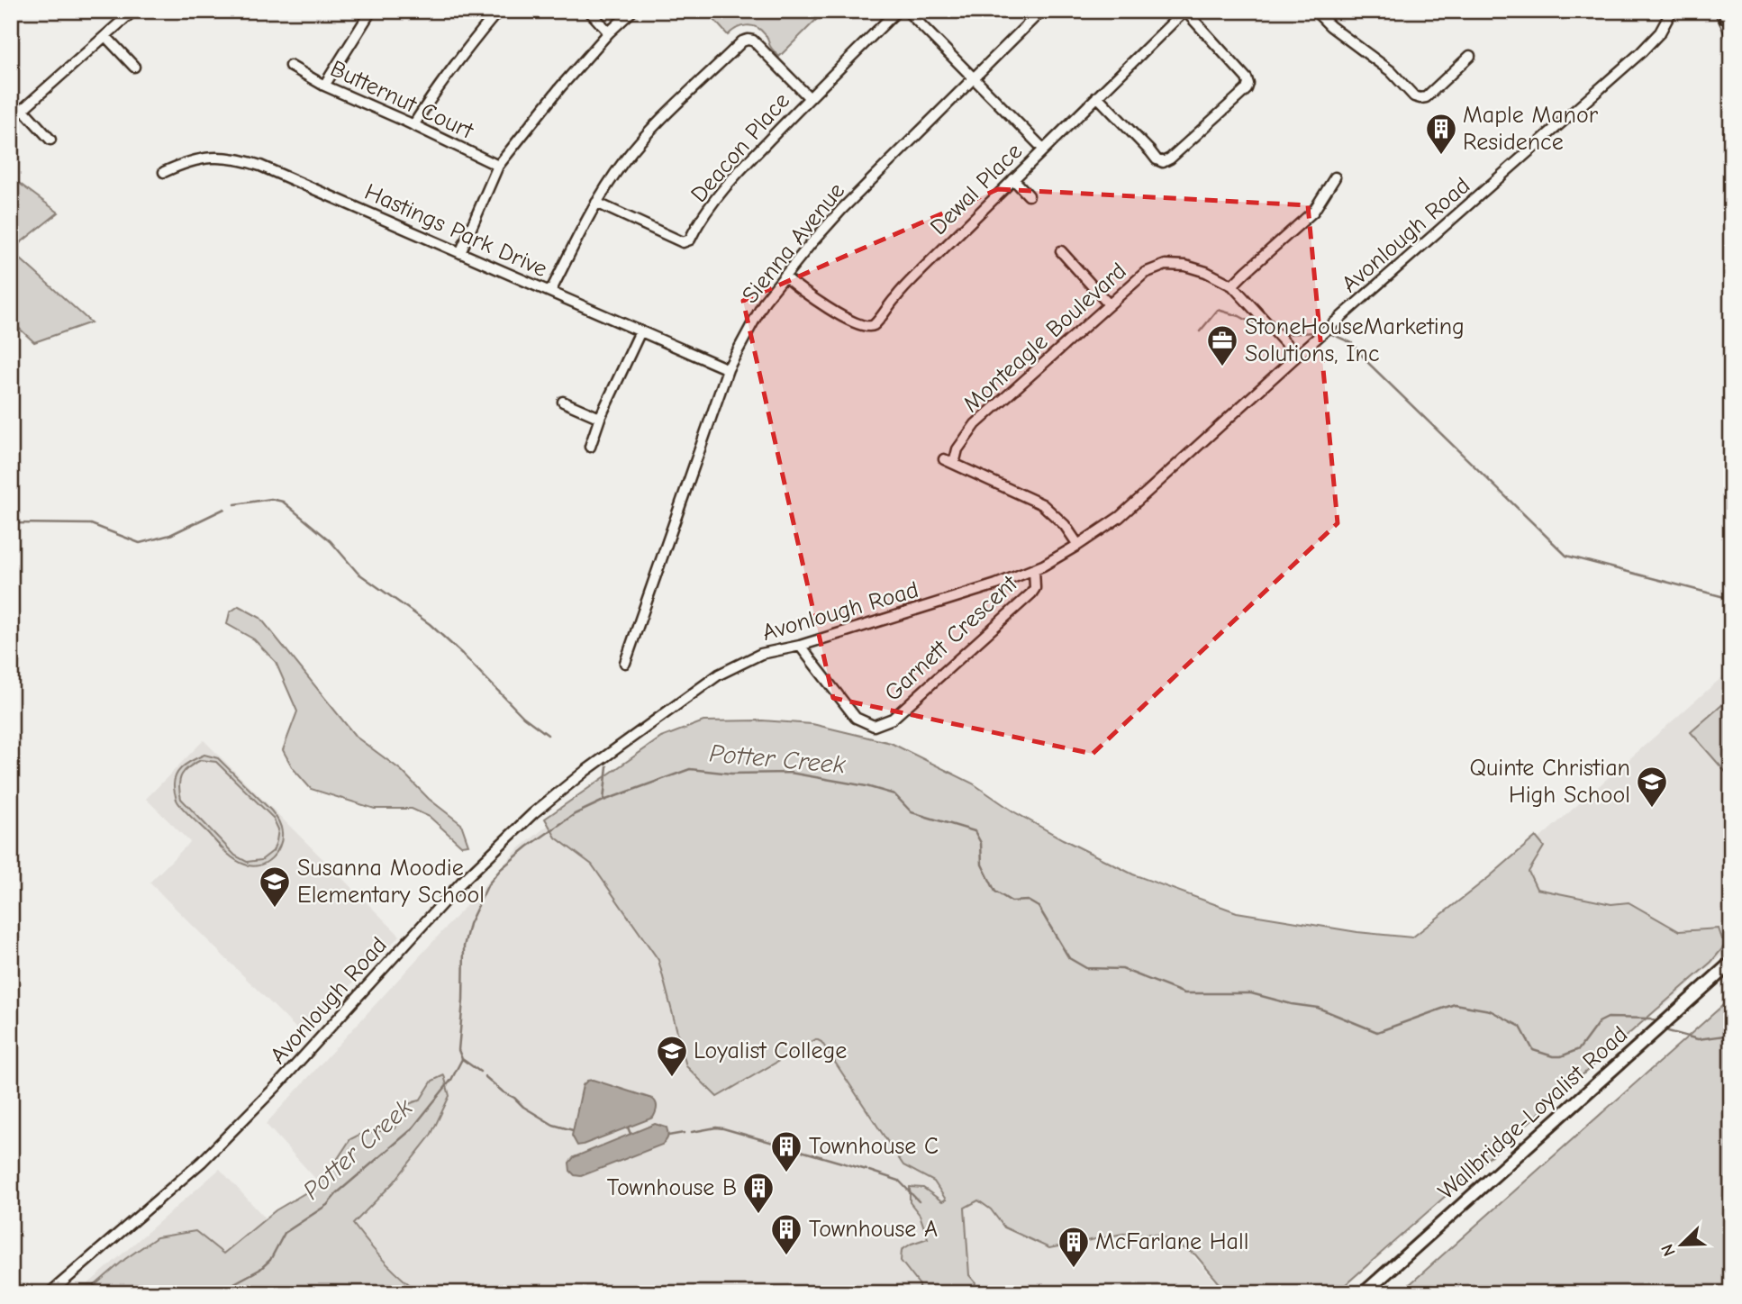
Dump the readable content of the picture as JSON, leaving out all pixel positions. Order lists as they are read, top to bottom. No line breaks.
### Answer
{"streets":{"main road":["Wallbridge-Loyalist Road"],"street":["Butternut Court","Deacon Place","Dewal Place","Hastings Park Drive","Avonlough Road","Sienna Avenue","Monteagle Boulevard","Garnett Crescent"]},"crossings":[["Dewal Place","Sienna Avenue"],["Hastings Park Drive","Sienna Avenue"],["Avonlough Road","Monteagle Boulevard"],["Avonlough Road","Garnett Crescent"]],"water":["Potter Creek"],"places":{"building":["Maple Manor Residence","Townhouse C","Townhouse B","Townhouse A","McFarlane Hall"],"office":["StoneHouseMarketing Solutions, Inc"],"school or university":["Quinte Christian High School","Susanna Moodie Elementary School","Loyalist College"]},"north":"bottom left"}
